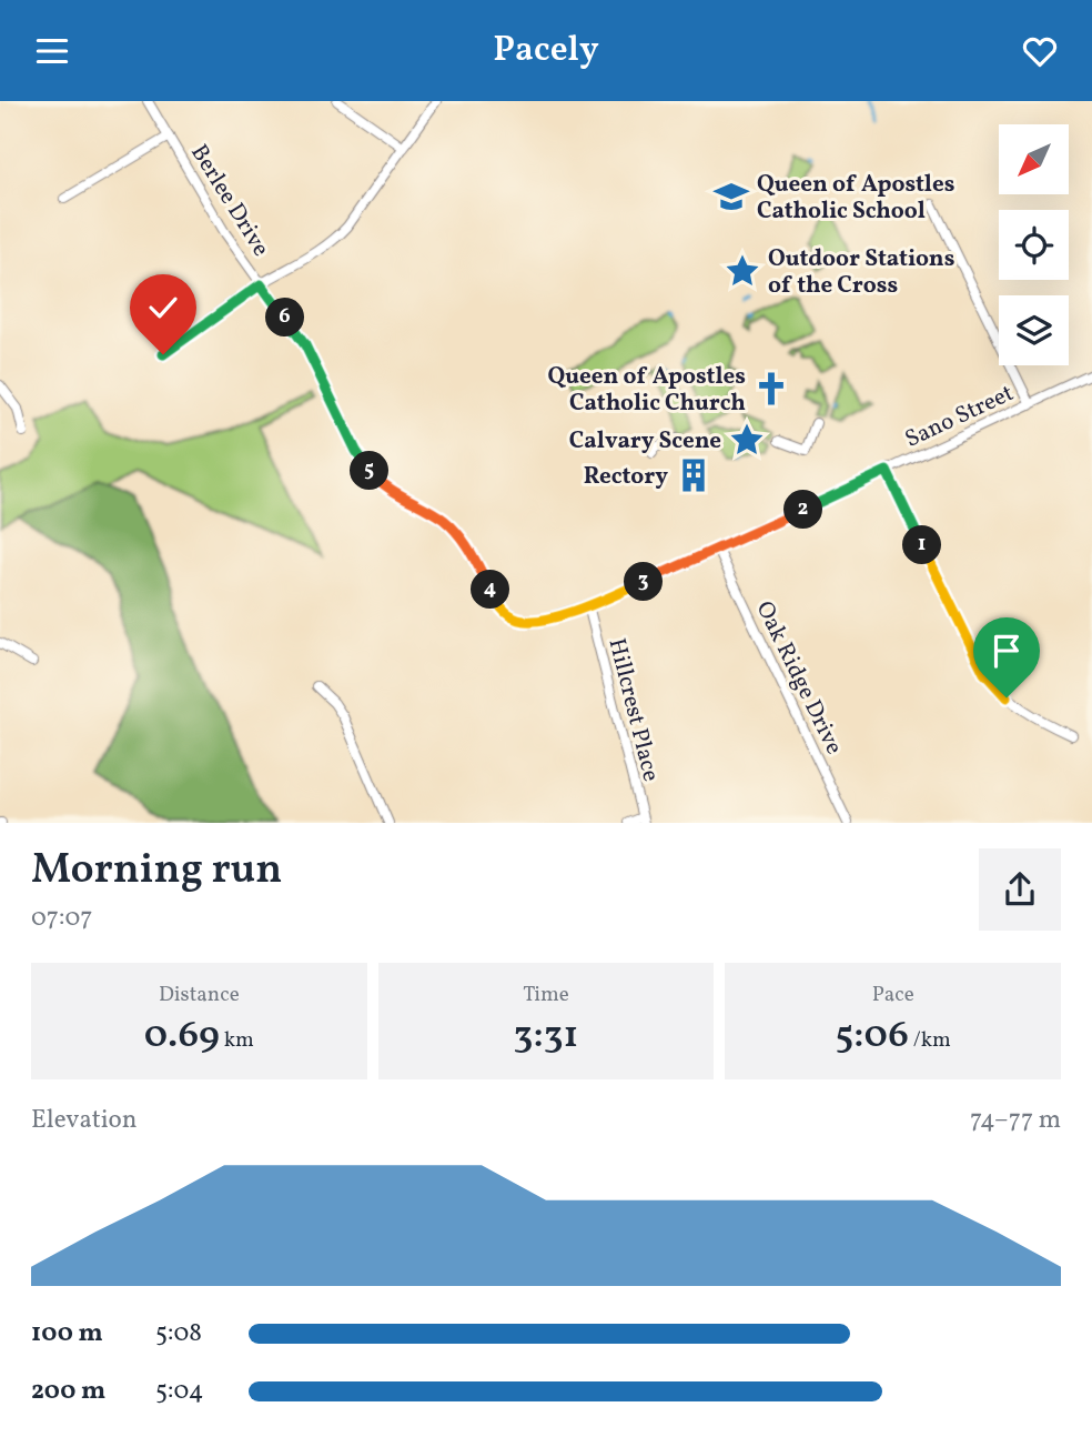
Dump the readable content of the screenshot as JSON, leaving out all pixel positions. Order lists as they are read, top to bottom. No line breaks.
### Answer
{"streets":{"street":["Berlee Drive","Sano Street","Oak Ridge Drive","Hillcrest Place"]},"crossings":[["Berlee Drive","Sano Street"],["Berlee Drive","Hillcrest Place"],["Sano Street","Oak Ridge Drive"],["Sano Street","Hillcrest Place"]],"places":{"school or university":["Queen of Apostles Catholic School"],"place":["Outdoor Stations of the Cross","Calvary Scene"],"church":["Queen of Apostles Catholic Church"],"building":["Rectory"]},"north":"bottom left","page":{"header":"Pacely","pins":["6","5","2","1","3","4"],"heading":["Morning run","07:07"],"stats":[["Distance","0.69 km"],["Time","3:31"],["Pace","5:06 /km"]],"chart":["Elevation","74–77 m"],"list":[{"name":"100 m","note":"5:08"},{"name":"200 m","note":"5:04"}]}}
